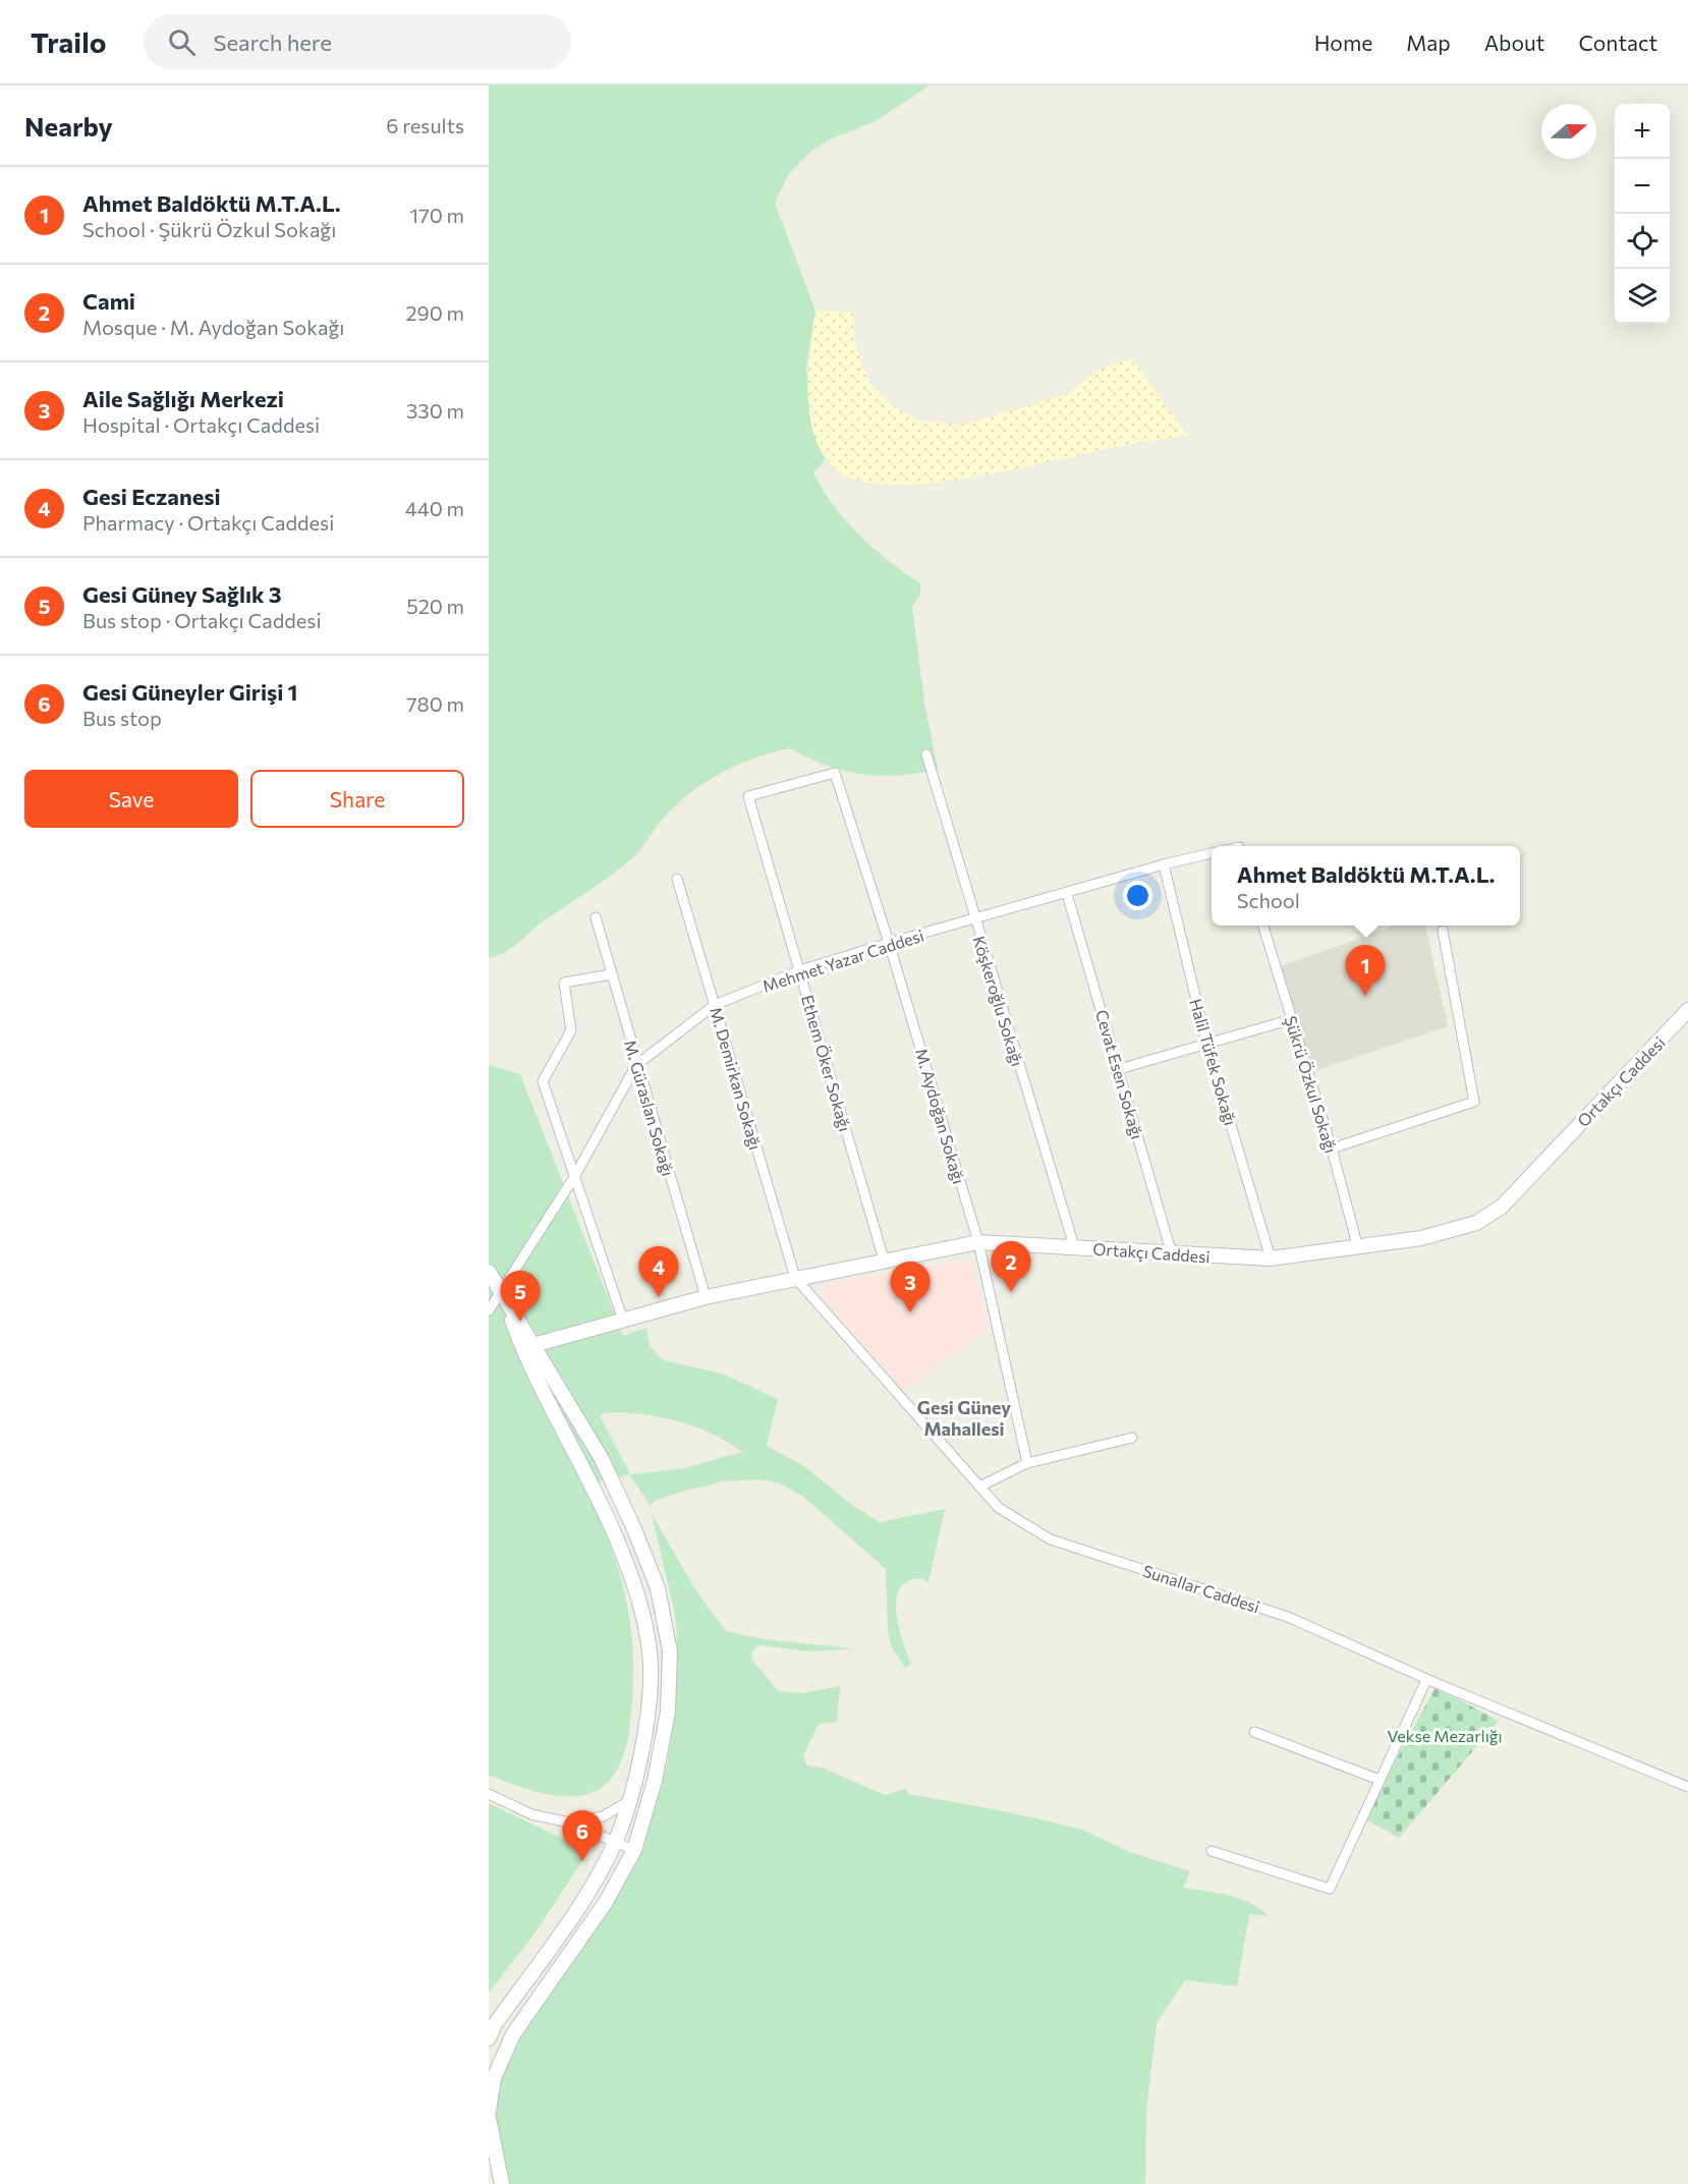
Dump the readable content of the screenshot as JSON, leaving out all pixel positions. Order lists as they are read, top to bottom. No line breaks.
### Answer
{"streets":{"street":["Mehmet Yazar Caddesi","Köşkeroğlu Sokağı","Halil Tüfek Sokağı","Ethem Öker Sokağı","Cevat Esen Sokağı","M. Demirkan Sokağı","Ortakçı Caddesi","Şükrü Özkul Sokağı","M. Güraslan Sokağı","M. Aydoğan Sokağı","Sunallar Caddesi"]},"crossings":[["Mehmet Yazar Caddesi","Köşkeroğlu Sokağı"],["Mehmet Yazar Caddesi","Halil Tüfek Sokağı"],["Mehmet Yazar Caddesi","Ethem Öker Sokağı"],["Mehmet Yazar Caddesi","Cevat Esen Sokağı"],["Mehmet Yazar Caddesi","M. Demirkan Sokağı"],["Mehmet Yazar Caddesi","M. Güraslan Sokağı"],["Mehmet Yazar Caddesi","M. Aydoğan Sokağı"],["Köşkeroğlu Sokağı","Ortakçı Caddesi"],["Halil Tüfek Sokağı","Ortakçı Caddesi"],["Ethem Öker Sokağı","Ortakçı Caddesi"],["Ethem Öker Sokağı","M. Aydoğan Sokağı"],["Cevat Esen Sokağı","Ortakçı Caddesi"],["M. Demirkan Sokağı","Ortakçı Caddesi"],["M. Demirkan Sokağı","Sunallar Caddesi"],["Ortakçı Caddesi","Şükrü Özkul Sokağı"],["Ortakçı Caddesi","M. Güraslan Sokağı"],["Ortakçı Caddesi","M. Aydoğan Sokağı"],["Ortakçı Caddesi","Sunallar Caddesi"]],"districts":["Gesi Güney Mahallesi"],"parks":["Vekse Mezarlığı"],"north":"right","page":{"header":"Trailo","search":"Search here","nav":["Home","Map","About","Contact"],"heading":["Nearby","6 results"],"map_buttons":["+","−"],"list":[{"mark":"1","name":"Ahmet Baldöktü M.T.A.L.","note":"School · Şükrü Özkul Sokağı","value":"170 m"},{"mark":"2","name":"Cami","note":"Mosque · M. Aydoğan Sokağı","value":"290 m"},{"mark":"3","name":"Aile Sağlığı Merkezi","note":"Hospital · Ortakçı Caddesi","value":"330 m"},{"mark":"4","name":"Gesi Eczanesi","note":"Pharmacy · Ortakçı Caddesi","value":"440 m"},{"mark":"5","name":"Gesi Güney Sağlık 3","note":"Bus stop · Ortakçı Caddesi","value":"520 m"},{"mark":"6","name":"Gesi Güneyler Girişi 1","note":"Bus stop","value":"780 m"}],"buttons":["Save","Share"],"popup":["Ahmet Baldöktü M.T.A.L.","School"],"pins":["1","2","4","3","5","6"]}}
